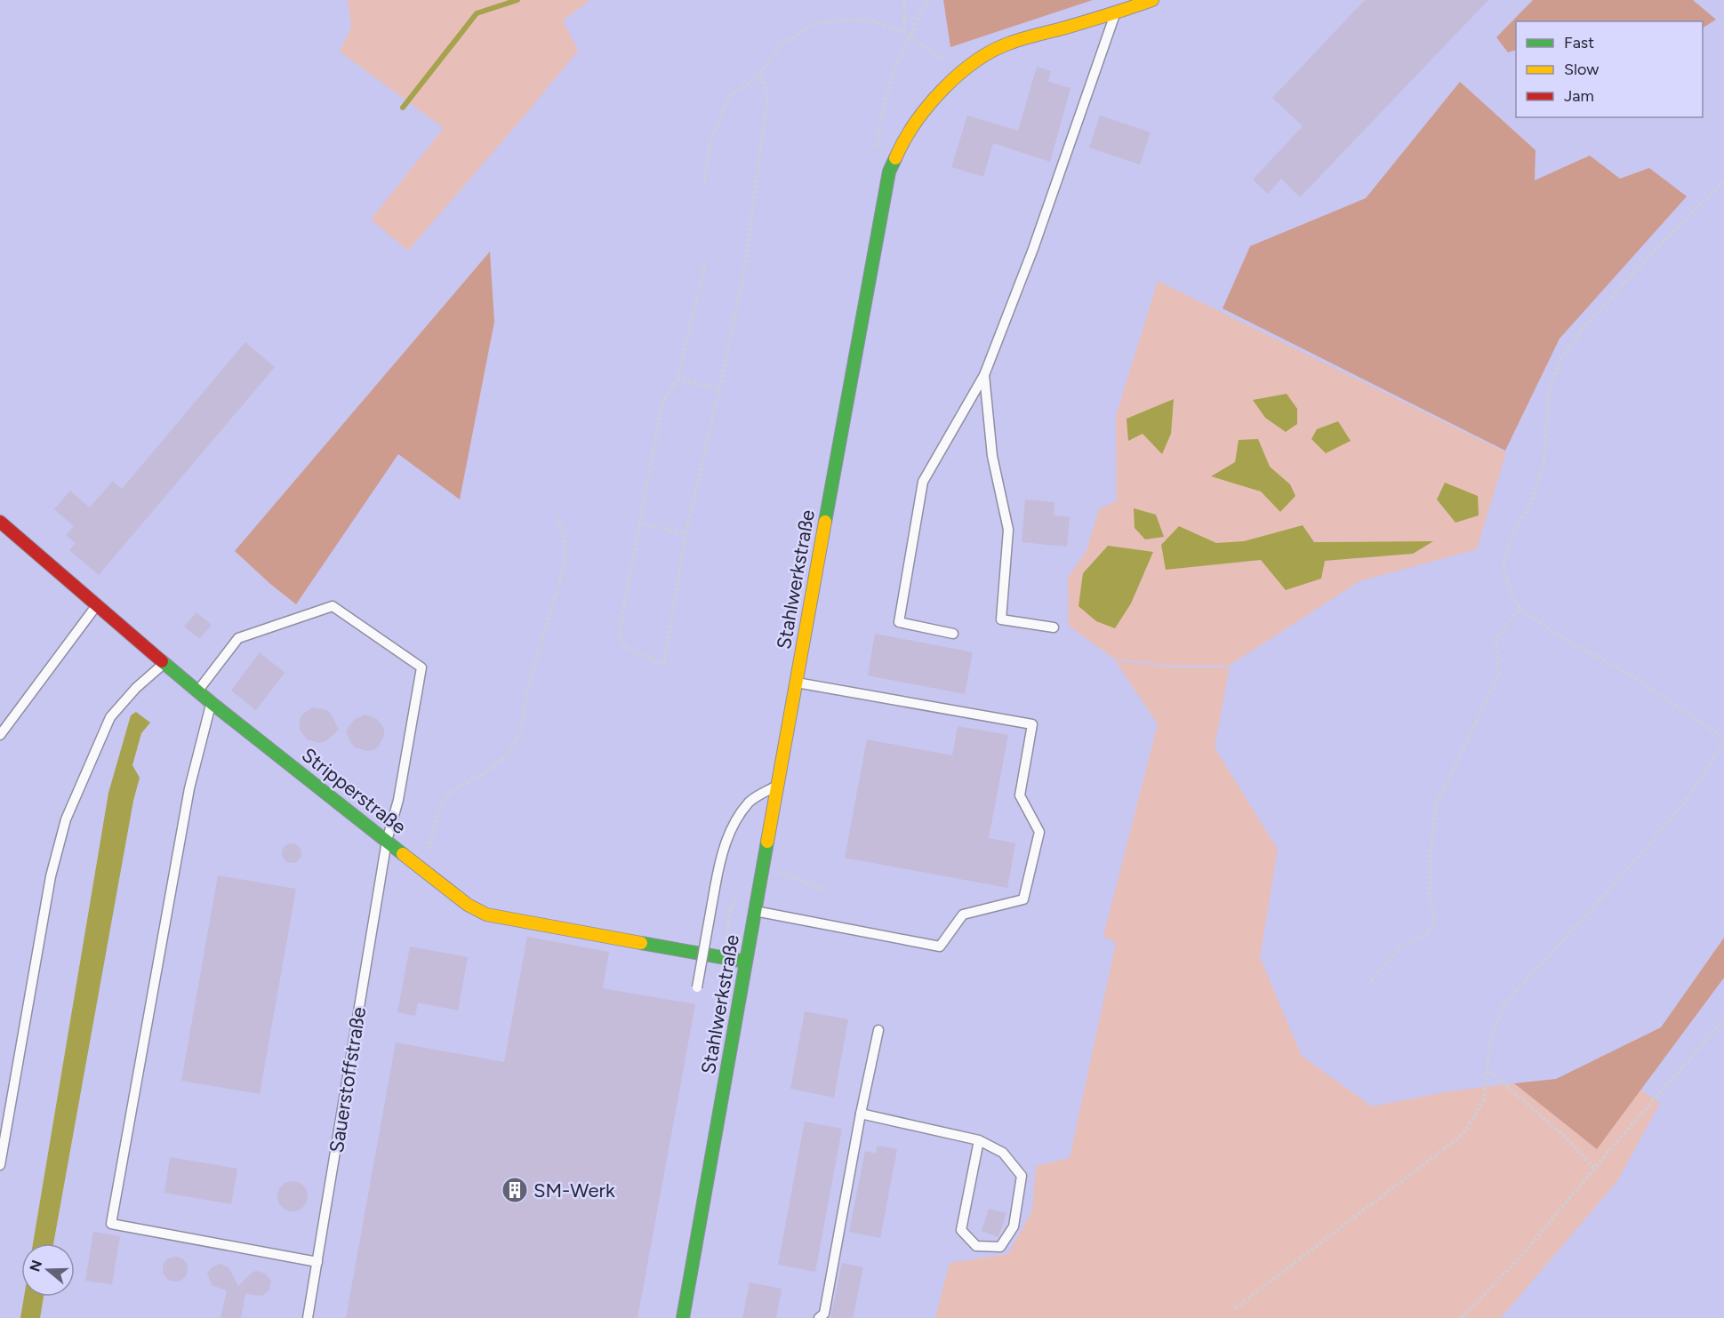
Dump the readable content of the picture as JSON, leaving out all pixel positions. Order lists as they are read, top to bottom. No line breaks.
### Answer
{"streets":{"street":["Stahlwerkstraße","Stripperstraße"],"lane":["Sauerstoffstraße"]},"crossings":[["Stahlwerkstraße","Stripperstraße"],["Stripperstraße","Sauerstoffstraße"]],"places":{"building":["SM-Werk"]},"legend":["Fast","Slow","Jam"],"north":"left"}
